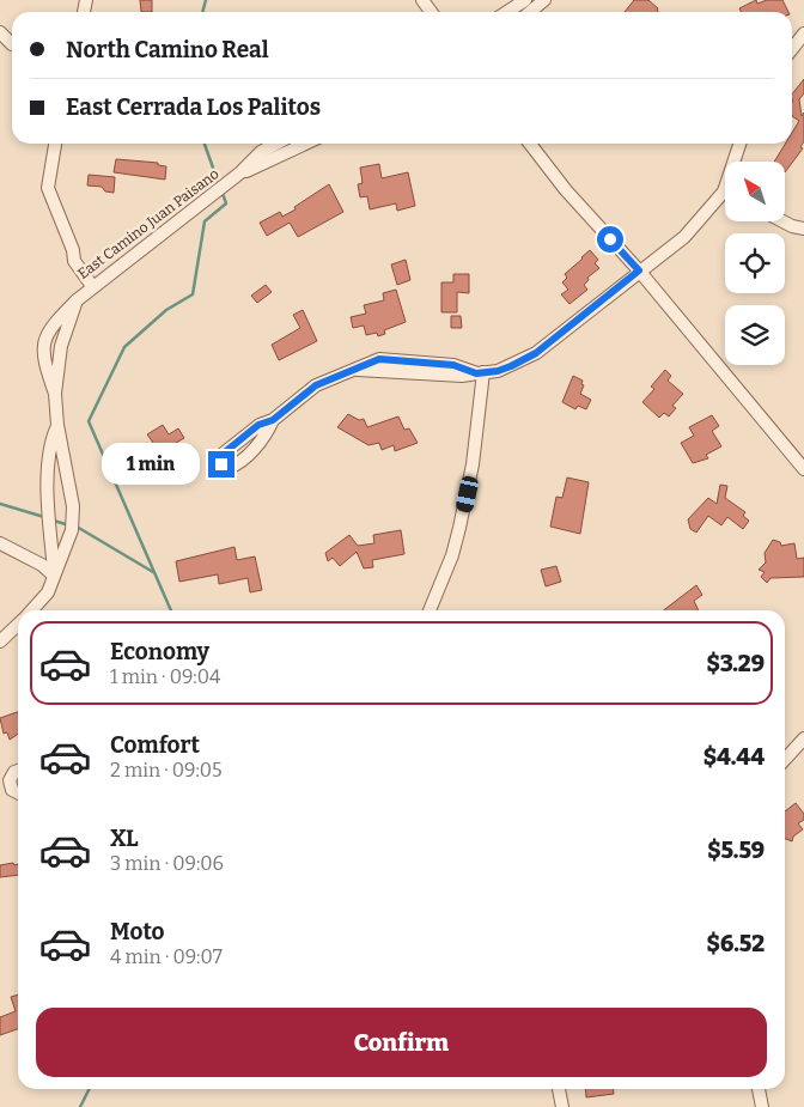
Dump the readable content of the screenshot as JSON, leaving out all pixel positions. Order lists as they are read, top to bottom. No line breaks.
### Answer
{"streets":{"street":["East Camino Juan Paisano"]},"north":"top left","page":{"banner":["North Camino Real","East Cerrada Los Palitos"],"bubble":"1 min","list":[{"name":"Economy","note":"1 min · 09:04","value":"$3.29"},{"name":"Comfort","note":"2 min · 09:05","value":"$4.44"},{"name":"XL","note":"3 min · 09:06","value":"$5.59"},{"name":"Moto","note":"4 min · 09:07","value":"$6.52"}],"buttons":"Confirm"}}
